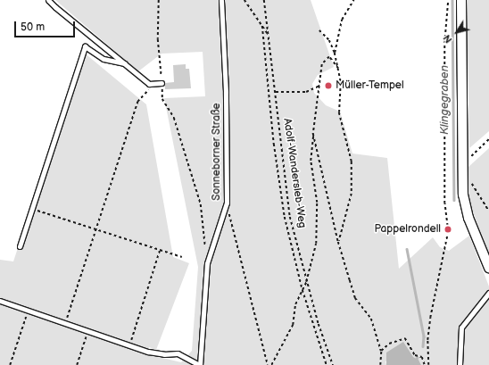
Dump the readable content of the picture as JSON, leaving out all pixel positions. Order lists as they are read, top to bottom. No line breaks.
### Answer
{"streets":{"lane":["Sonneborner Straße"],"path":["Adolf-Wandersleb-Weg"]},"water":["Klingegraben"],"places":["Müller-Tempel","Pappelrondell"],"scale_bar":"50 m","north":"bottom left"}
